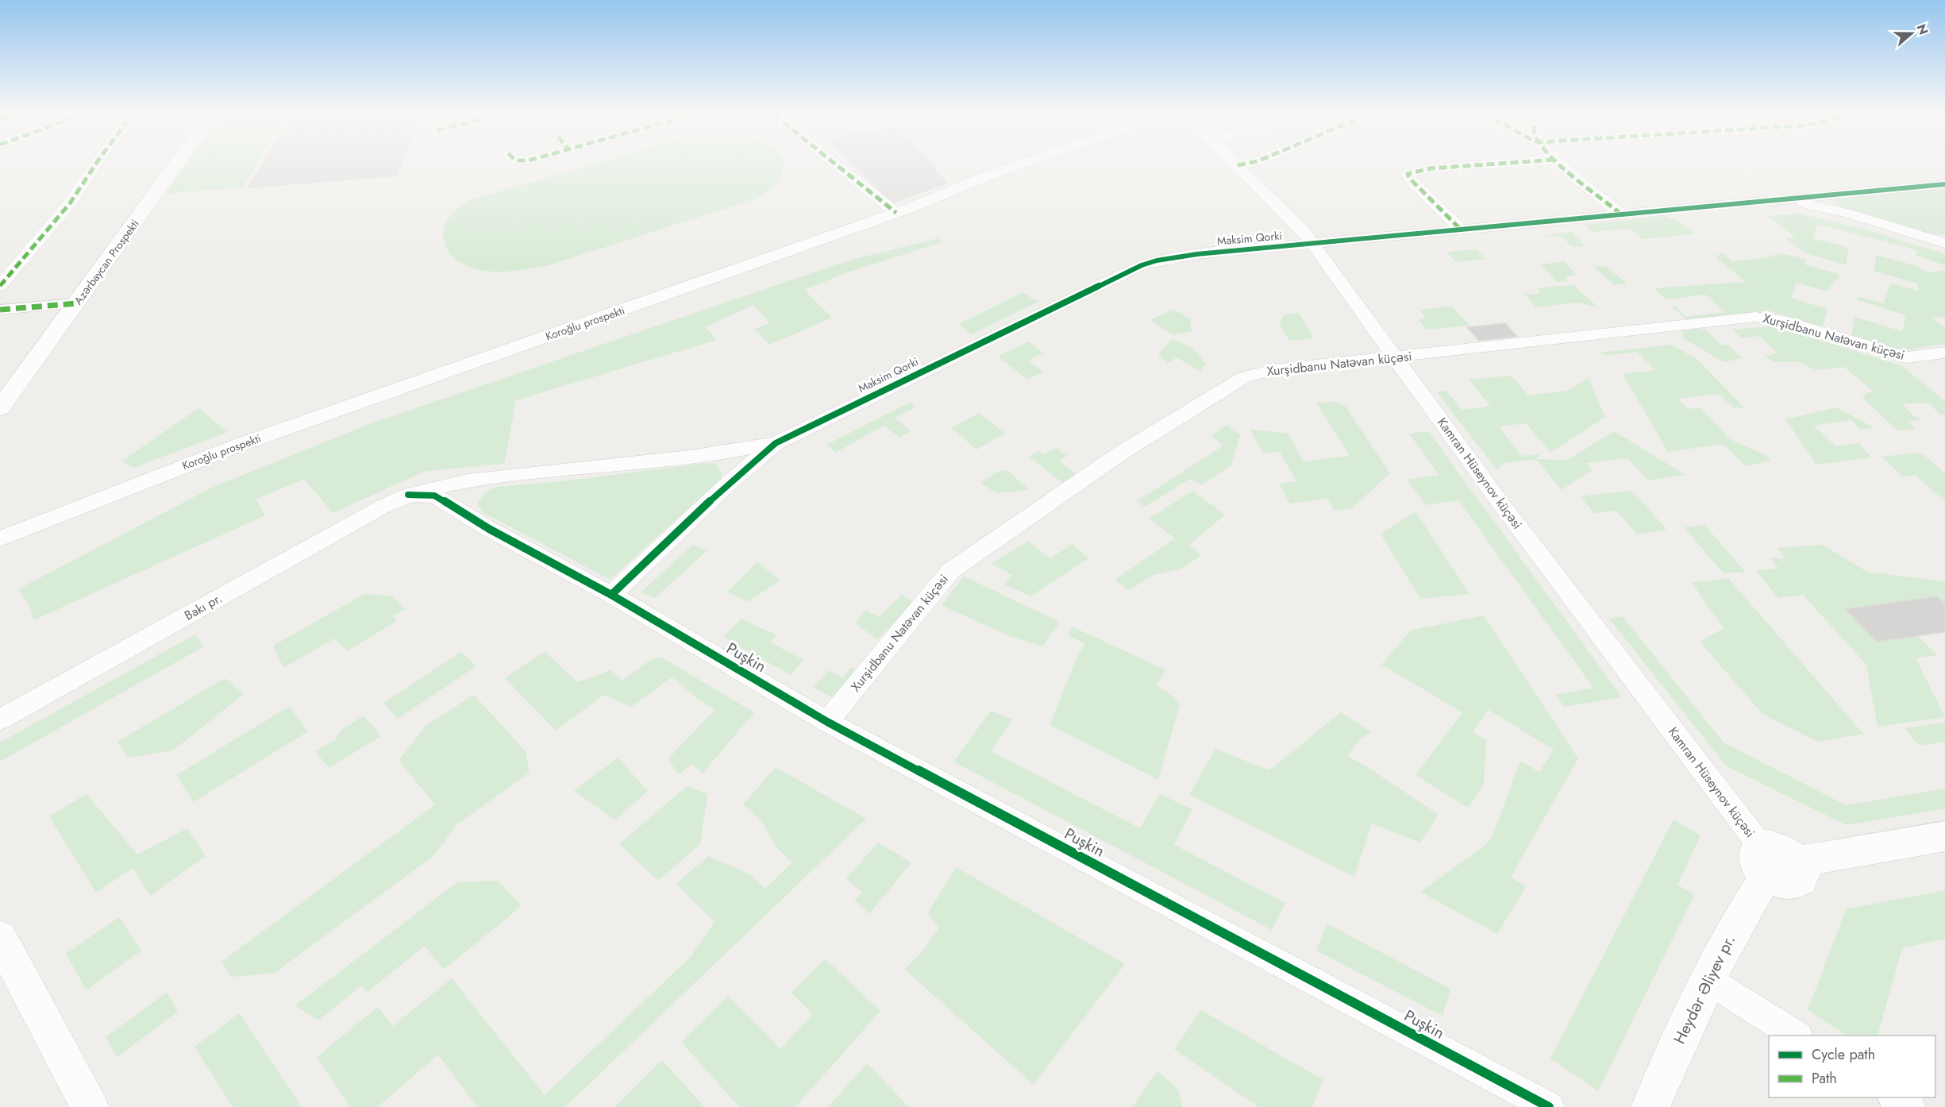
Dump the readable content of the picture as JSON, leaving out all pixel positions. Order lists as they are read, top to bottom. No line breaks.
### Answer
{"streets":{"street":["Maksim Qorki","Azərbaycan Prospekti","Koroğlu prospekti","Xurşidbanu Natəvan küçəsi","Kamran Hüseynov küçəsi","Bakı pr.","Puşkin","Heydər Əliyev pr."]},"crossings":[["Maksim Qorki","Kamran Hüseynov küçəsi"],["Xurşidbanu Natəvan küçəsi","Kamran Hüseynov küçəsi"],["Xurşidbanu Natəvan küçəsi","Puşkin"],["Kamran Hüseynov küçəsi","Heydər Əliyev pr."],["Bakı pr.","Puşkin"]],"legend":["Cycle path","Path"],"north":"right"}
